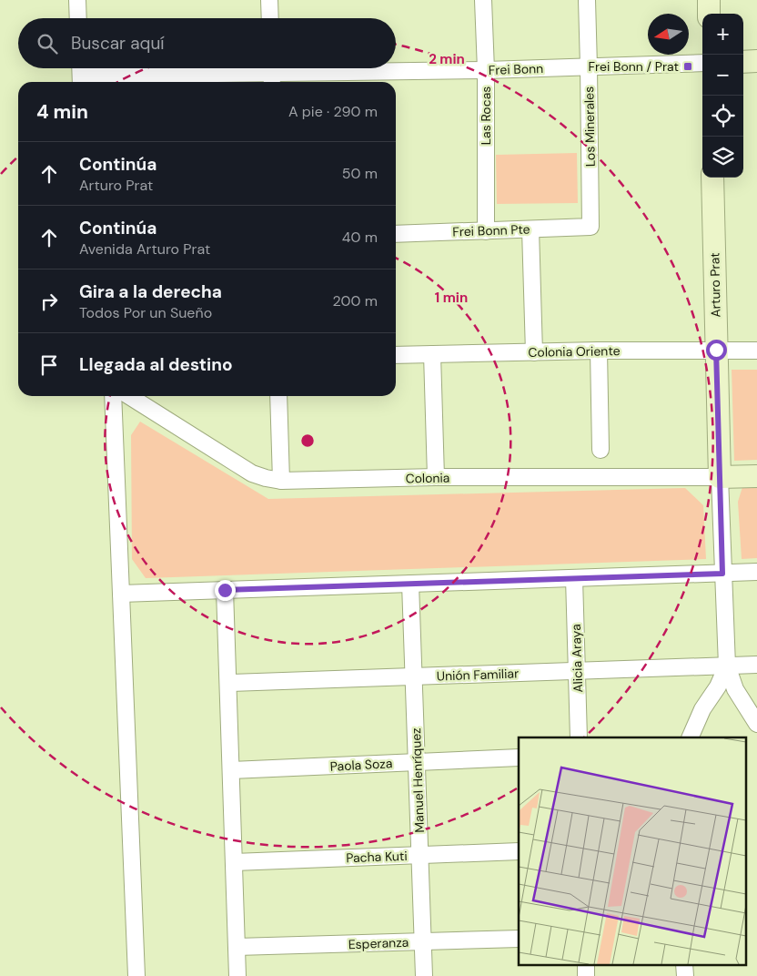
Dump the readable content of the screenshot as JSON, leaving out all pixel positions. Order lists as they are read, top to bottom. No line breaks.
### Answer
{"streets":{"street":["Frei Bonn","Las Rocas","Los Minerales","Frei Bonn Pte","Arturo Prat","Colonia Oriente","Colonia","Alicia Araya","Unión Familiar","Paola Soza","Manuel Henríquez","Pacha Kuti","Esperanza"]},"crossings":[["Frei Bonn","Las Rocas"],["Frei Bonn","Los Minerales"],["Las Rocas","Frei Bonn Pte"],["Los Minerales","Frei Bonn Pte"],["Arturo Prat","Colonia Oriente"],["Arturo Prat","Colonia"],["Alicia Araya","Unión Familiar"],["Unión Familiar","Manuel Henríquez"],["Paola Soza","Manuel Henríquez"],["Manuel Henríquez","Pacha Kuti"],["Manuel Henríquez","Esperanza"]],"places":{"transit":["Frei Bonn / Prat"]},"north":"left","page":{"map_buttons":["+","−"],"search":"Buscar aquí","heading":["4 min","A pie · 290 m"],"list":[["Continúa","Arturo Prat","50 m"],["Continúa","Avenida Arturo Prat","40 m"],["Gira a la derecha","Todos Por un Sueño","200 m"],"Llegada al destino"]},"rings":["2 min","1 min"]}
